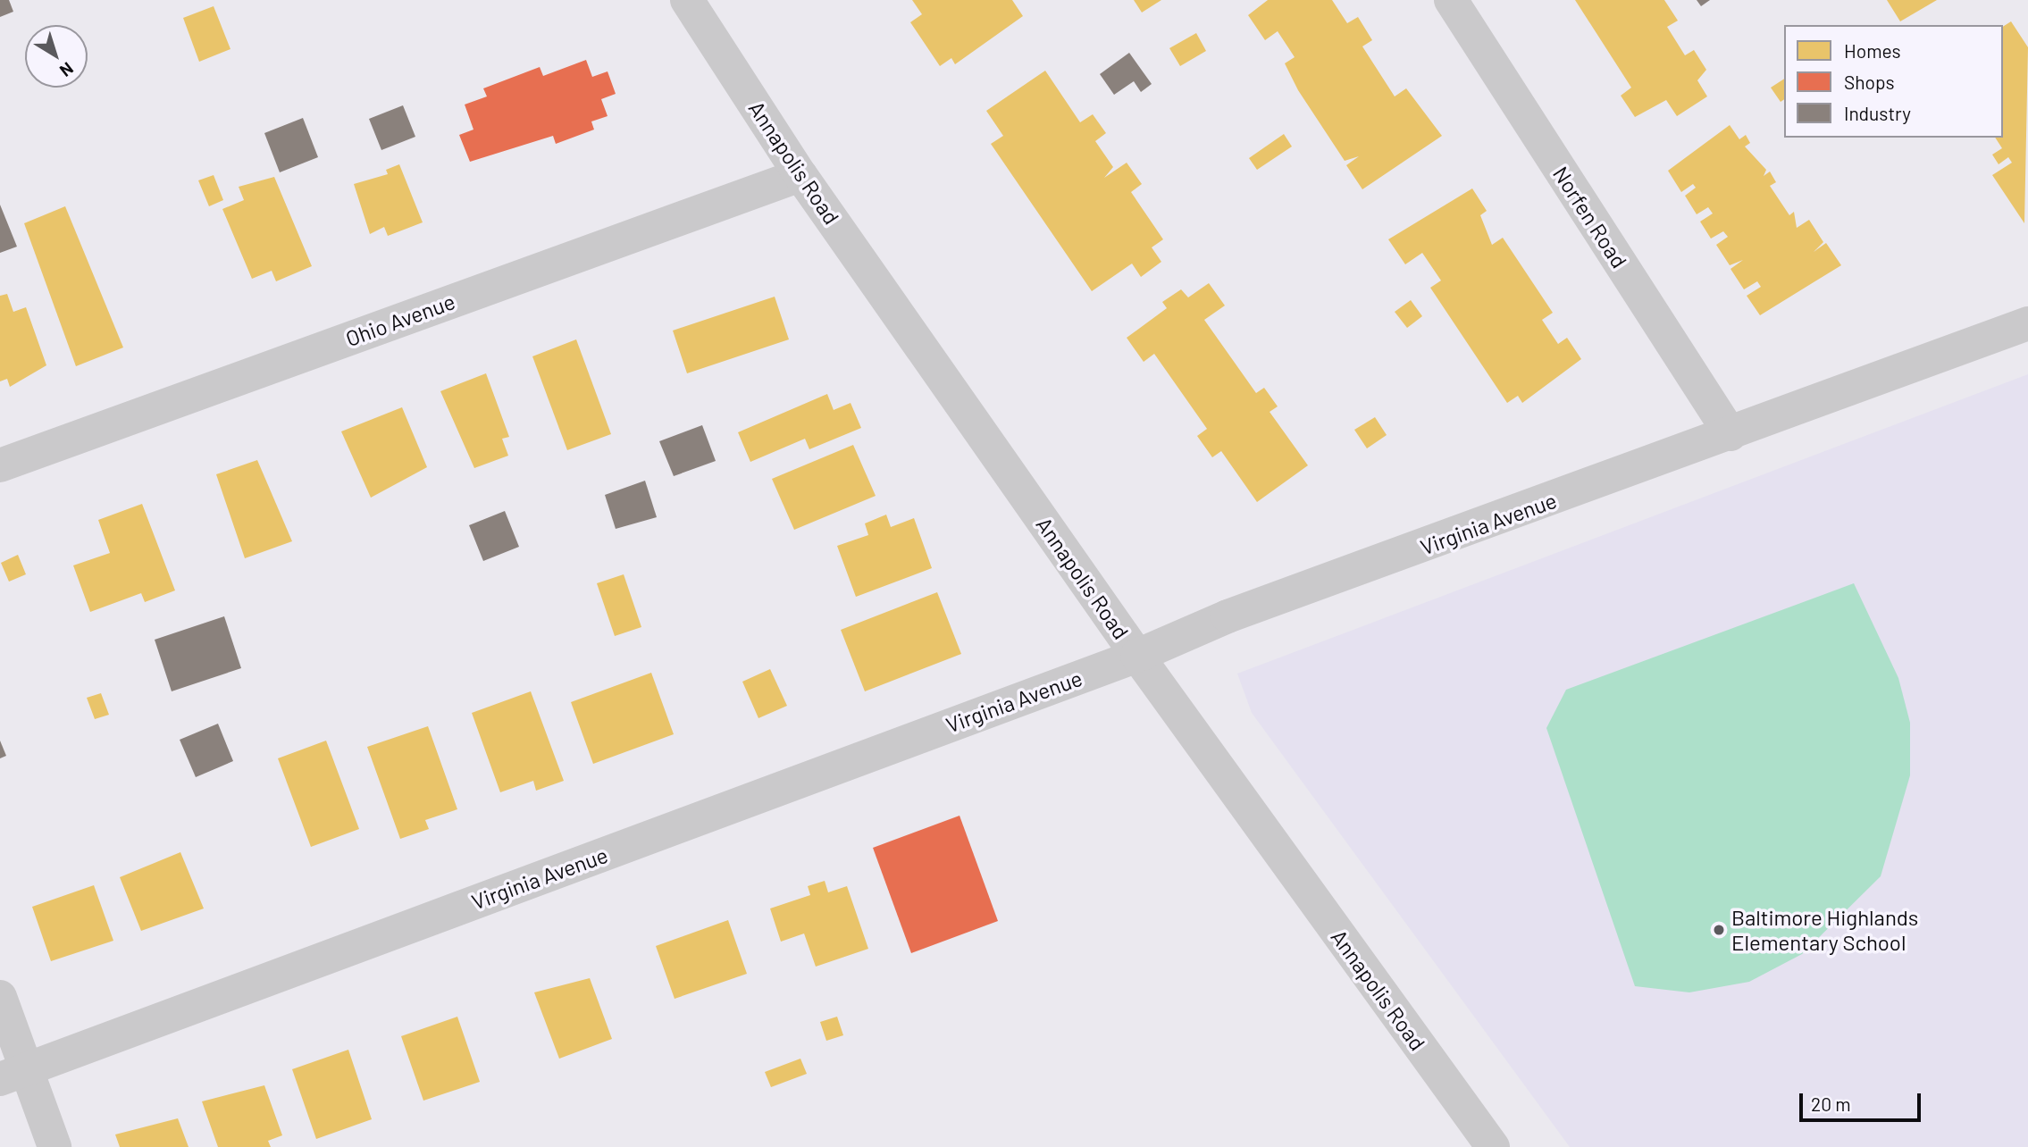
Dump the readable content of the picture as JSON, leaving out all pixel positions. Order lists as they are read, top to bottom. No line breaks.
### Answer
{"streets":{"street":["Annapolis Road","Norfen Road","Ohio Avenue","Virginia Avenue"]},"crossings":[["Annapolis Road","Ohio Avenue"],["Annapolis Road","Virginia Avenue"],["Norfen Road","Virginia Avenue"]],"places":["Baltimore Highlands Elementary School"],"legend":["Homes","Shops","Industry"],"scale_bar":"20 m","north":"bottom right"}
